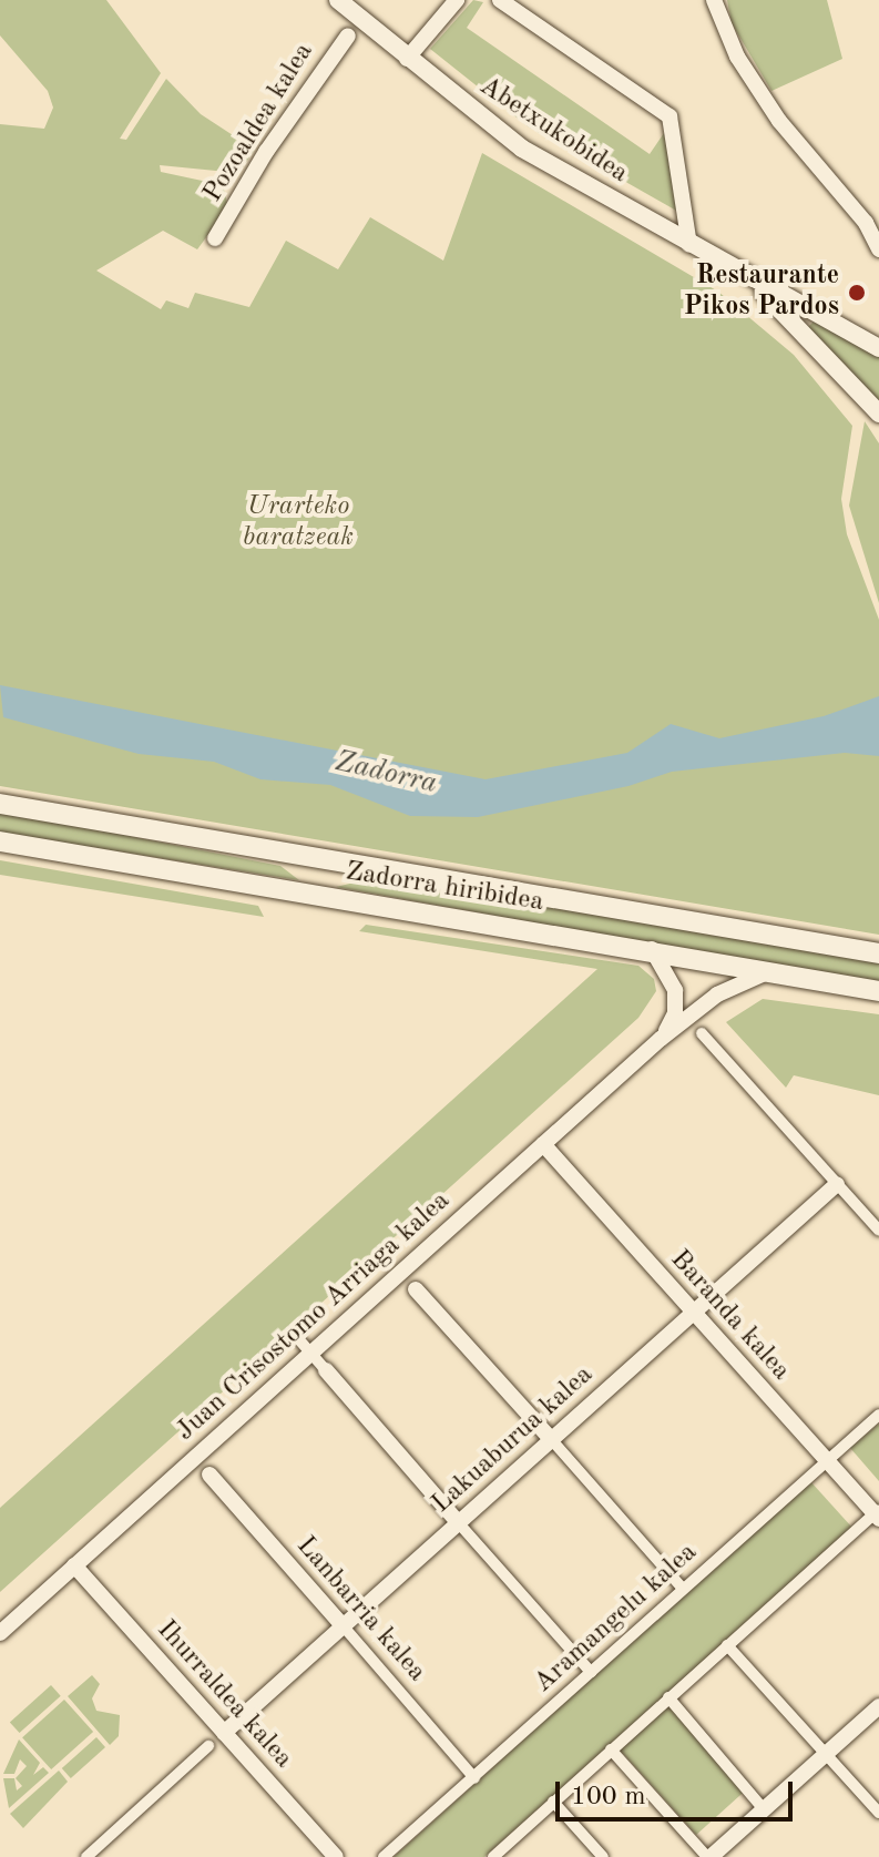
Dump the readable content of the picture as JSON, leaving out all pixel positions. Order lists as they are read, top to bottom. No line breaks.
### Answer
{"streets":{"main road":["Zadorra hiribidea"],"street":["Pozoaldea kalea","Abetxukobidea","Baranda kalea","Juan Crisostomo Arriaga kalea","Lakuaburua kalea","Lanbarria kalea","Aramangelu kalea","Ihurraldea kalea"]},"crossings":[["Zadorra hiribidea","Juan Crisostomo Arriaga kalea"],["Baranda kalea","Juan Crisostomo Arriaga kalea"],["Baranda kalea","Lakuaburua kalea"],["Baranda kalea","Aramangelu kalea"],["Juan Crisostomo Arriaga kalea","Ihurraldea kalea"],["Lakuaburua kalea","Lanbarria kalea"],["Lakuaburua kalea","Ihurraldea kalea"],["Lanbarria kalea","Aramangelu kalea"]],"water":["Zadorra"],"parks":["Urarteko baratzeak"],"places":["Restaurante Pikos Pardos"],"scale_bar":"100 m"}
